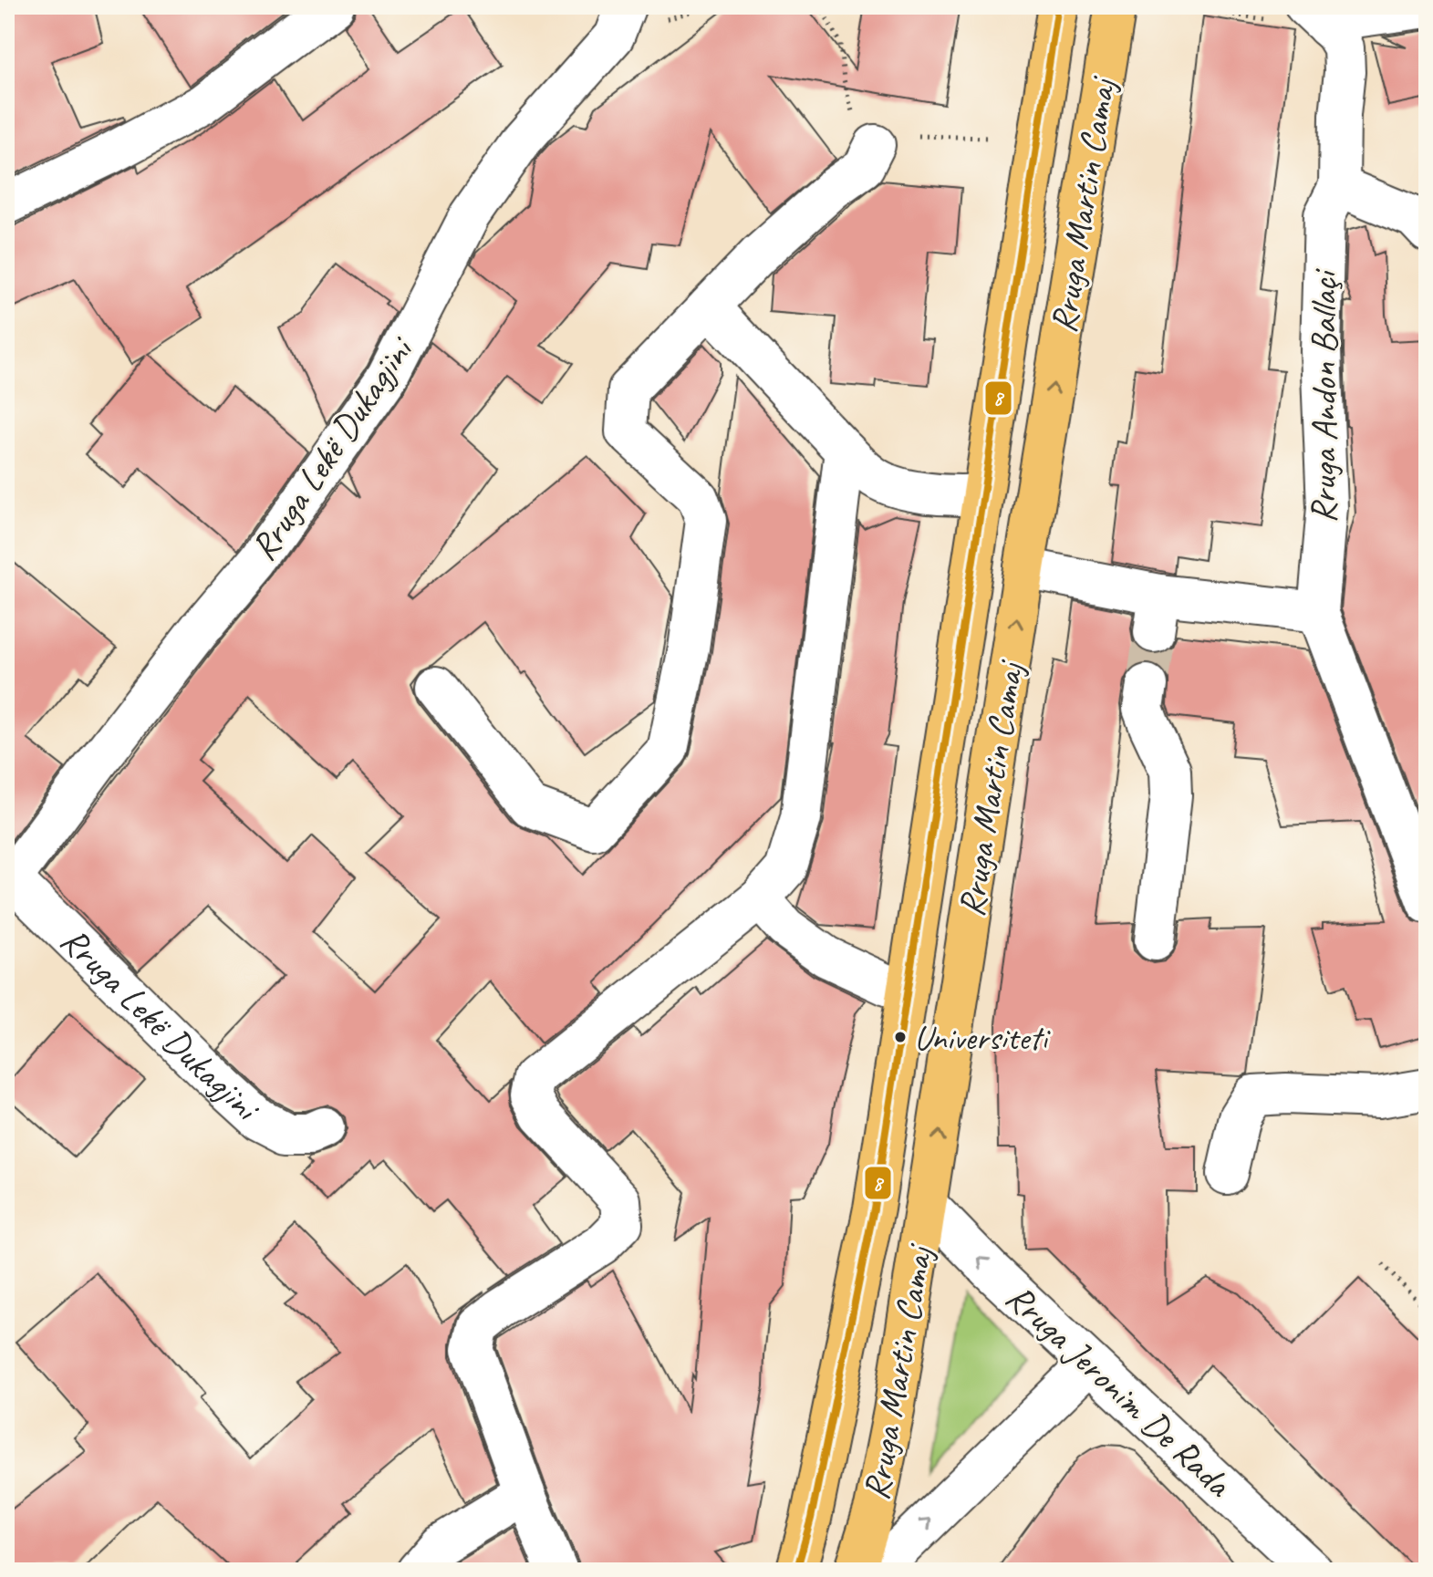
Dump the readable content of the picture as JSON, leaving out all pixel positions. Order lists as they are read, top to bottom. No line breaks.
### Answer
{"streets":{"main road":["Rruga Martin Camaj"],"street":["Rruga Andon Ballaçi","Rruga Lekë Dukagjini","Rruga Jeronim De Rada"]},"crossings":[["Rruga Martin Camaj","Rruga Jeronim De Rada"]],"one_way":["Rruga Jeronim De Rada"],"places":["Universiteti"],"lines":["transit line 8"]}
